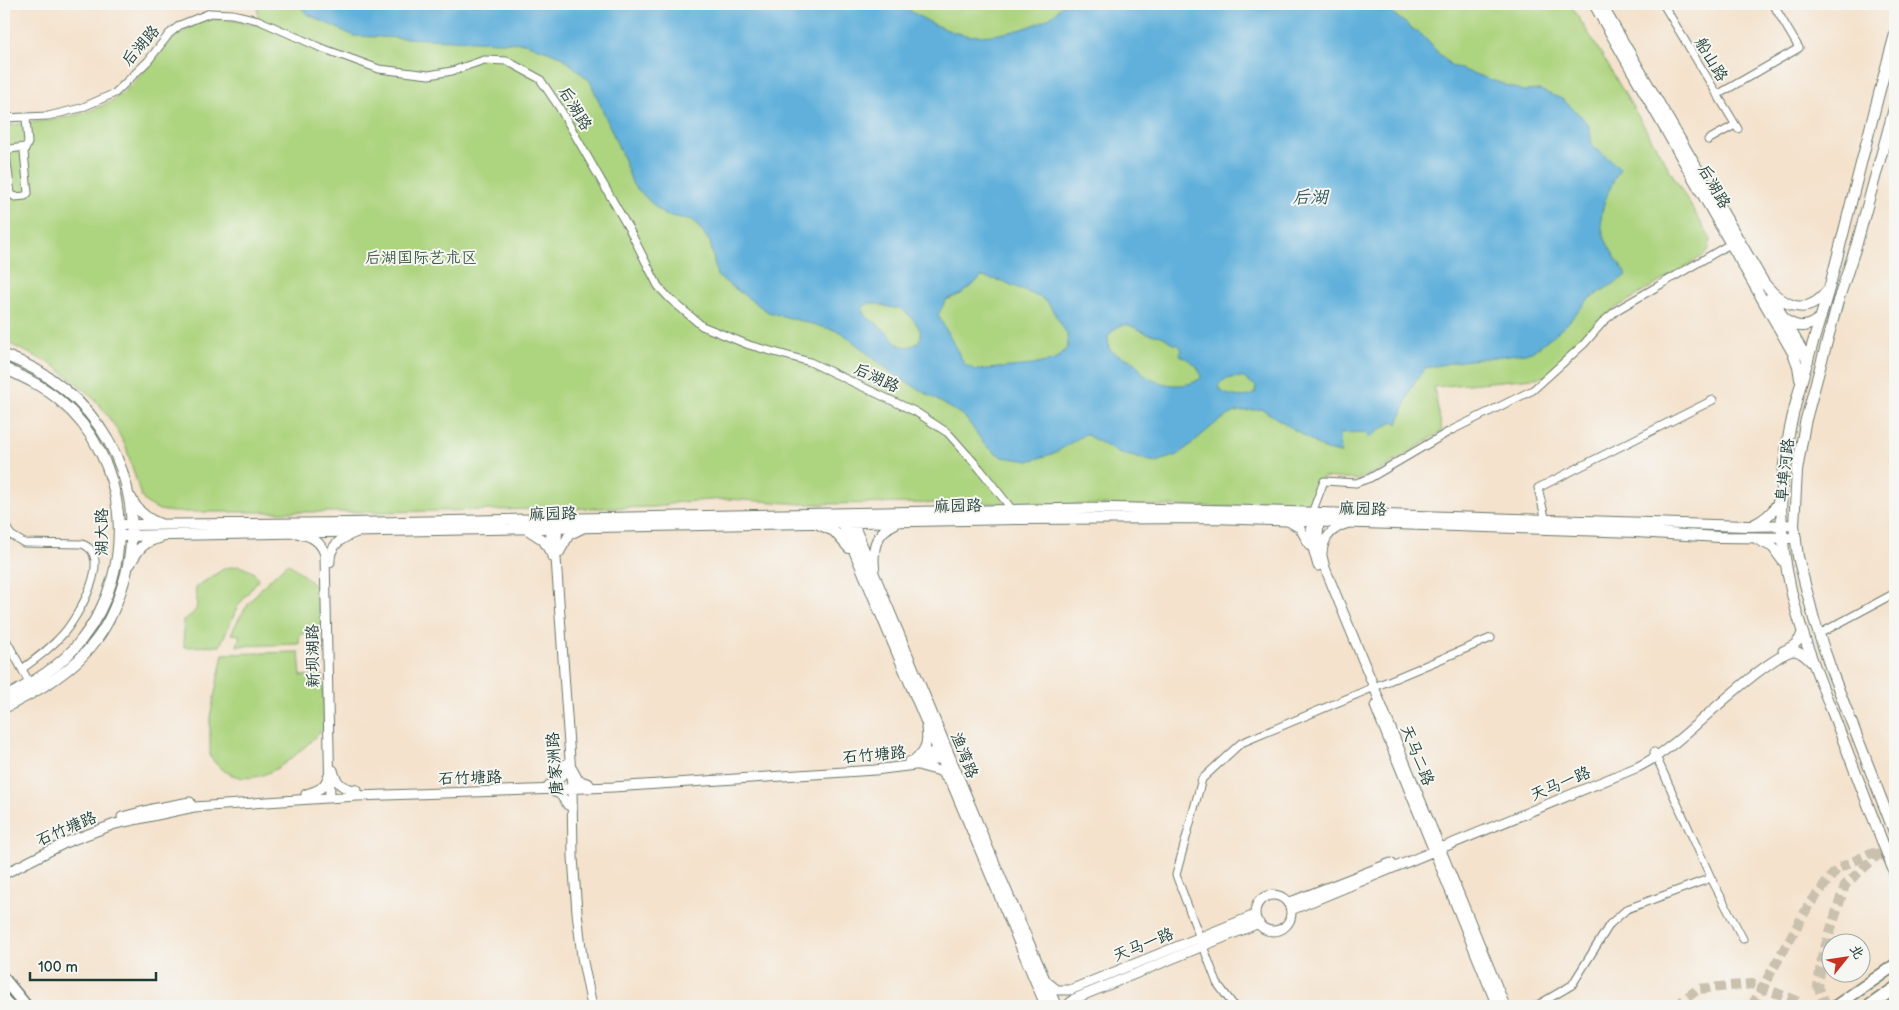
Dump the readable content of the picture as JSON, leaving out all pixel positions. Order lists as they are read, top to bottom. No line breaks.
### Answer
{"streets":{"main road":["后湖路","阜埠河路","麻园路","湖大路","渔湾路"],"street":["船山路","新坝湖路","石竹塘路","天马二路","唐家洲路","天马一路"]},"crossings":[["后湖路","麻园路"],["阜埠河路","麻园路"],["麻园路","湖大路"],["麻园路","新坝湖路"],["麻园路","渔湾路"],["麻园路","唐家洲路"],["新坝湖路","石竹塘路"],["石竹塘路","渔湾路"],["石竹塘路","唐家洲路"],["渔湾路","天马一路"],["天马二路","天马一路"]],"water":["后湖"],"parks":["后湖国际艺术区"],"scale_bar":"100 m","north":"top right"}
